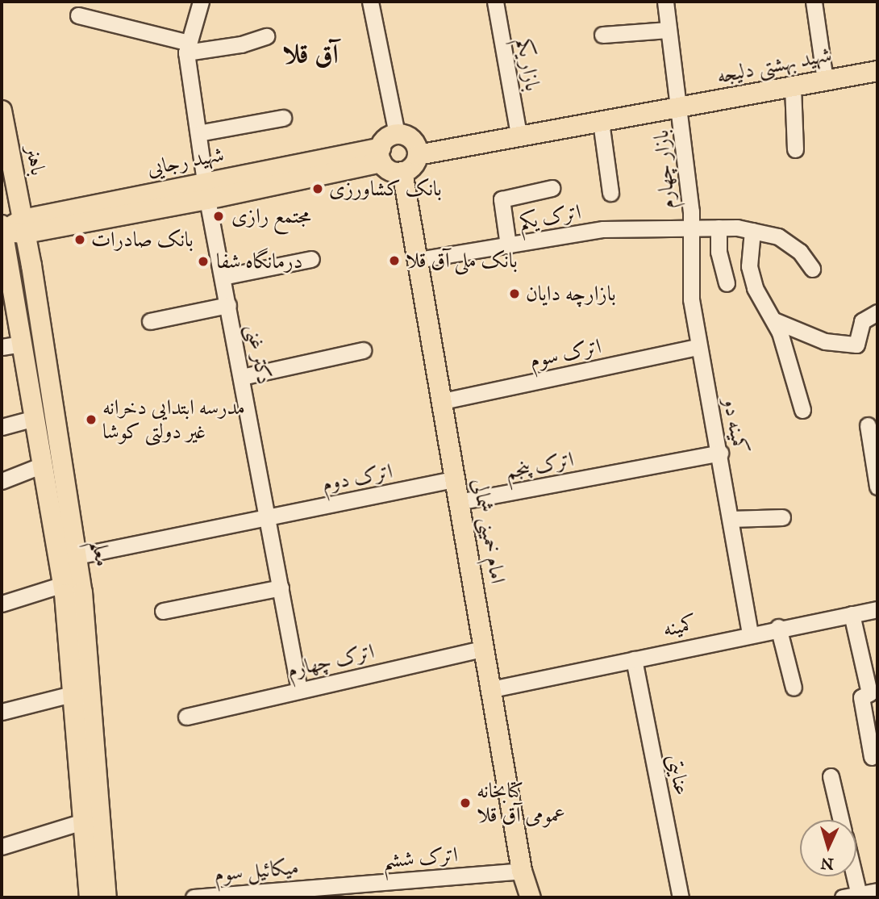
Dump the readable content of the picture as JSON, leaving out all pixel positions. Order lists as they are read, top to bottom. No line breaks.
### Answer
{"streets":{"main road":["شهید بهشتی دلیجه","باهنر","شهید رجایی","امام خمینی شمالی","معلم"],"street":["بازار یکم","بازار چهارم","اترک یکم","اترک سوم","دکتر غنی","کمینه دو","اترک پنجم","اترک دوم","کمینه","اترک چهارم","عنایتی","اترک ششم","میکائیل سوم"]},"crossings":[["شهید بهشتی دلیجه","بازار چهارم"],["باهنر","شهید رجایی"],["باهنر","معلم"],["شهید رجایی","دکتر غنی"],["شهید رجایی","امام خمینی شمالی"],["شهید رجایی","معلم"],["بازار چهارم","اترک یکم"],["بازار چهارم","کمینه دو"],["اترک یکم","کمینه دو"],["اترک یکم","امام خمینی شمالی"],["اترک سوم","کمینه دو"],["اترک سوم","امام خمینی شمالی"],["دکتر غنی","اترک دوم"],["دکتر غنی","اترک چهارم"],["کمینه دو","اترک پنجم"],["کمینه دو","کمینه"],["اترک پنجم","امام خمینی شمالی"],["اترک دوم","امام خمینی شمالی"],["اترک دوم","معلم"],["امام خمینی شمالی","کمینه"],["امام خمینی شمالی","اترک چهارم"],["امام خمینی شمالی","اترک ششم"],["کمینه","عنایتی"],["اترک ششم","میکائیل سوم"]],"districts":["آق قلا"],"places":["بانک کشاورزی","مجتمع رازی","بانک صادرات","بانک ملی آق قلا","درمانگاه شفا","بازارچه دایان","مدرسه ابتدایی دخرانه غیر دولتی کوشا","کتابخانه عمومی آق قلا"],"north":"bottom"}
